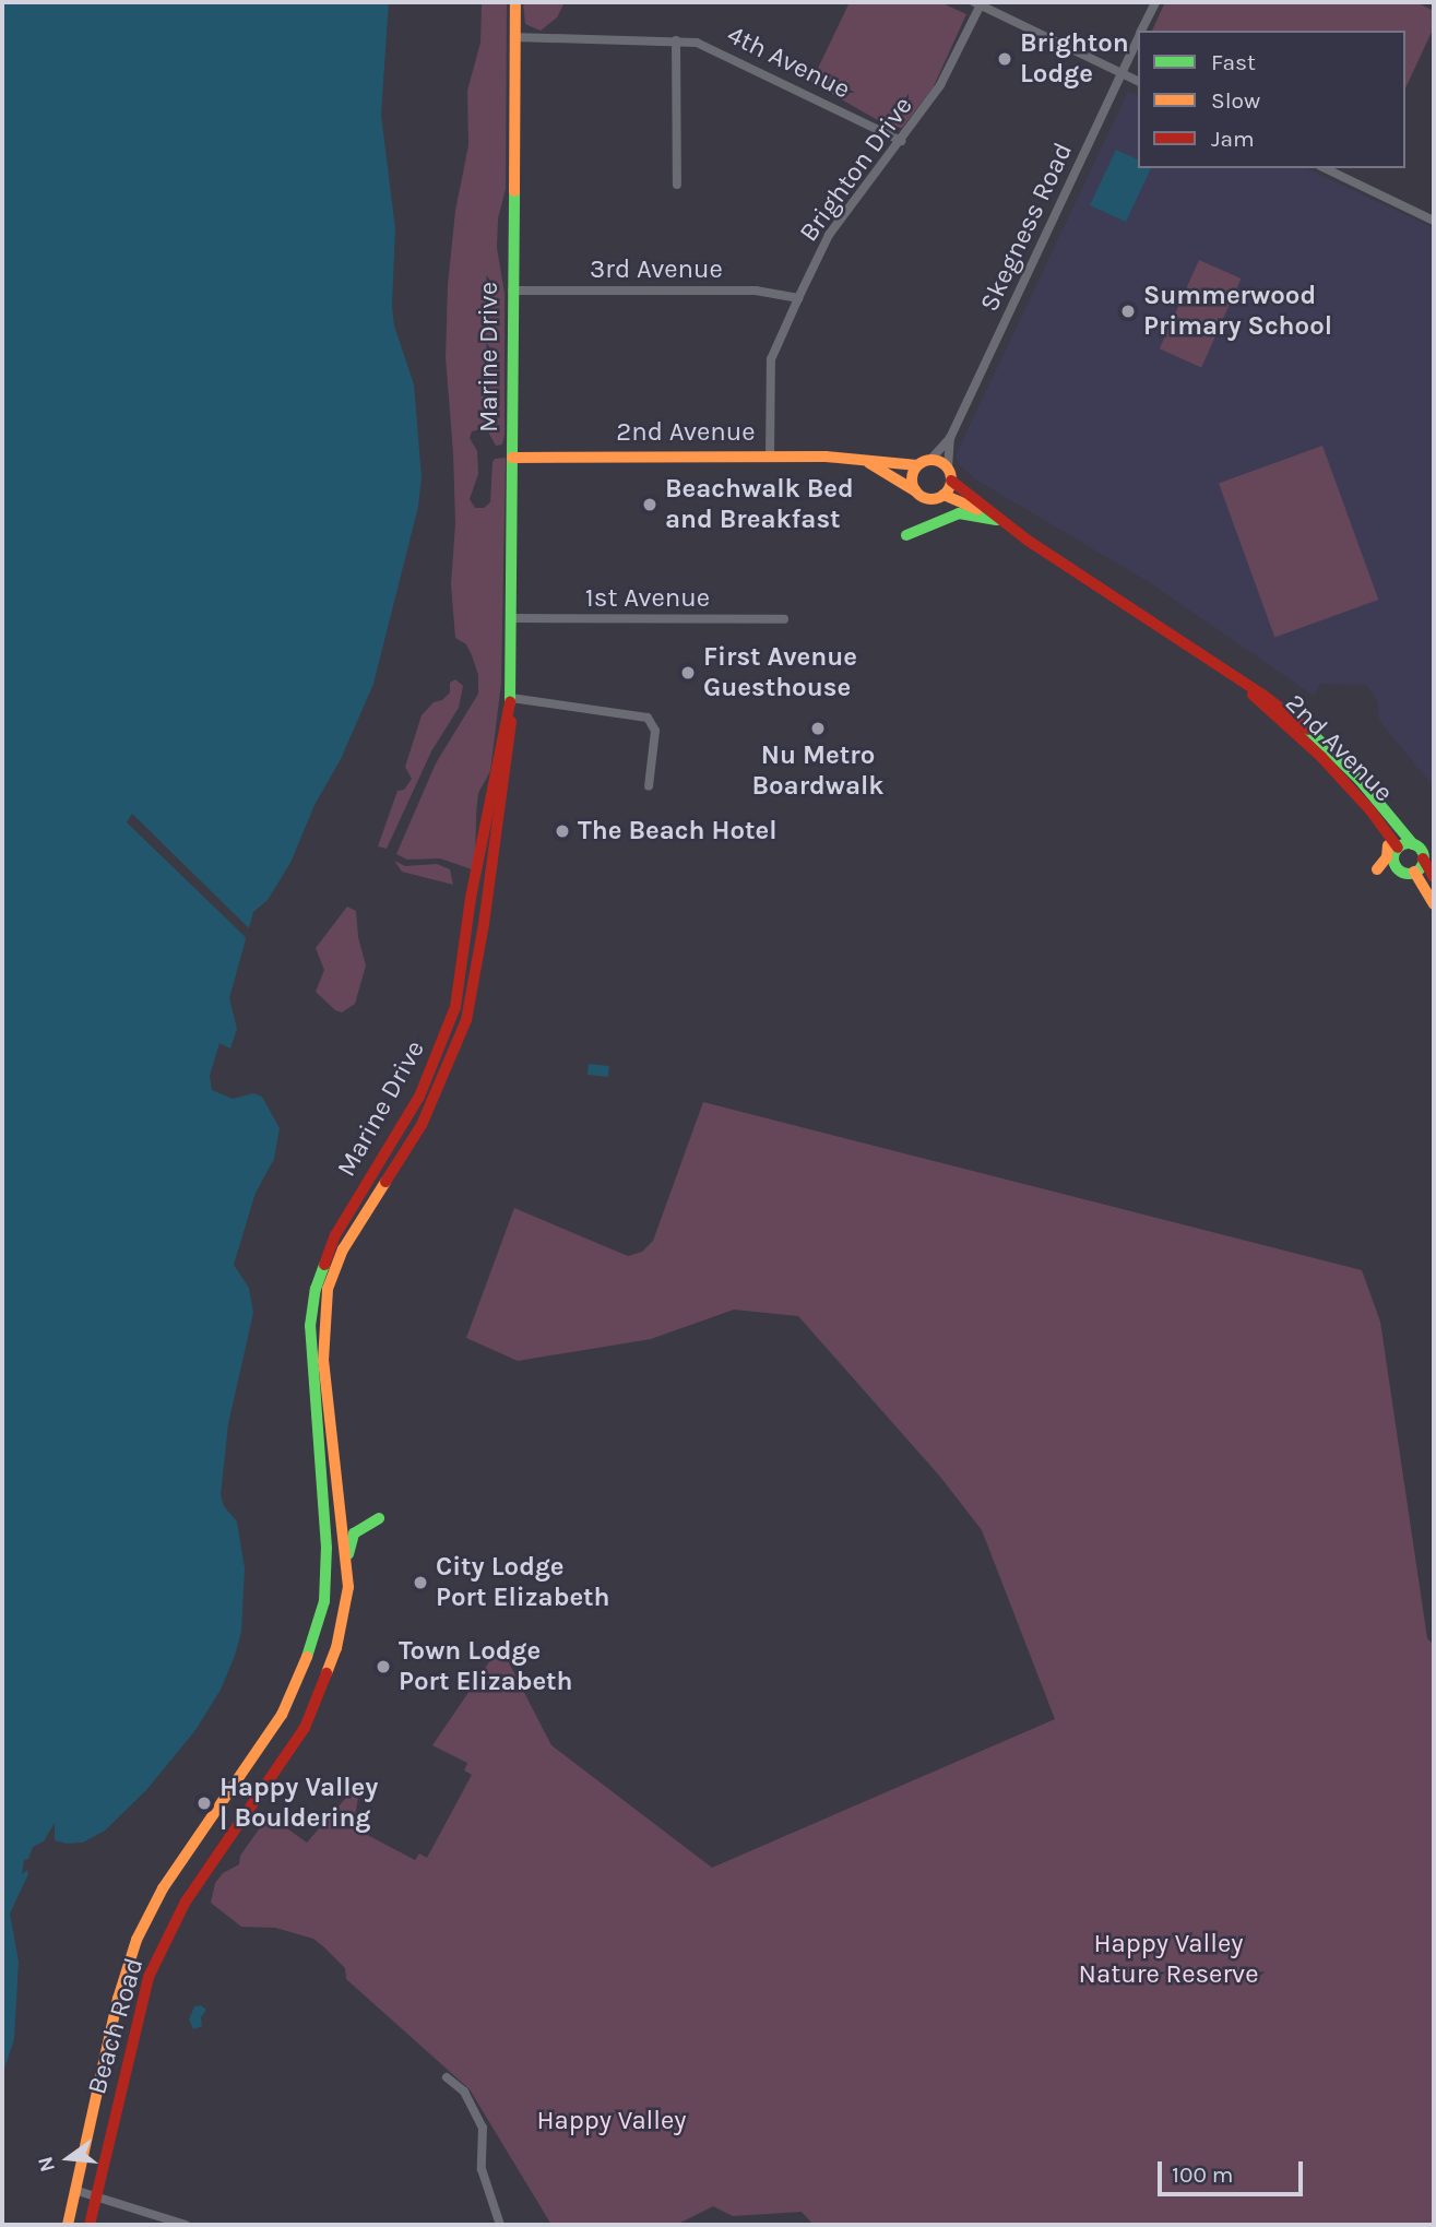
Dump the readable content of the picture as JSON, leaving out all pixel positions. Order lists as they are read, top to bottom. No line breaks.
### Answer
{"streets":{"main road":["Marine Drive","2nd Avenue","Beach Road"],"street":["4th Avenue","Brighton Drive","Skegness Road","3rd Avenue","1st Avenue"]},"crossings":[["4th Avenue","Brighton Drive"],["4th Avenue","Marine Drive"],["Brighton Drive","3rd Avenue"],["Brighton Drive","2nd Avenue"],["Skegness Road","2nd Avenue"],["3rd Avenue","Marine Drive"],["Marine Drive","2nd Avenue"],["Marine Drive","1st Avenue"],["Marine Drive","Beach Road"]],"parks":["Happy Valley Nature Reserve","Happy Valley"],"places":["Brighton Lodge","Summerwood Primary School","Beachwalk Bed and Breakfast","First Avenue Guesthouse","Nu Metro Boardwalk","The Beach Hotel","City Lodge Port Elizabeth","Town Lodge Port Elizabeth","Happy Valley | Bouldering"],"legend":["Fast","Slow","Jam"],"scale_bar":"100 m","north":"left"}
